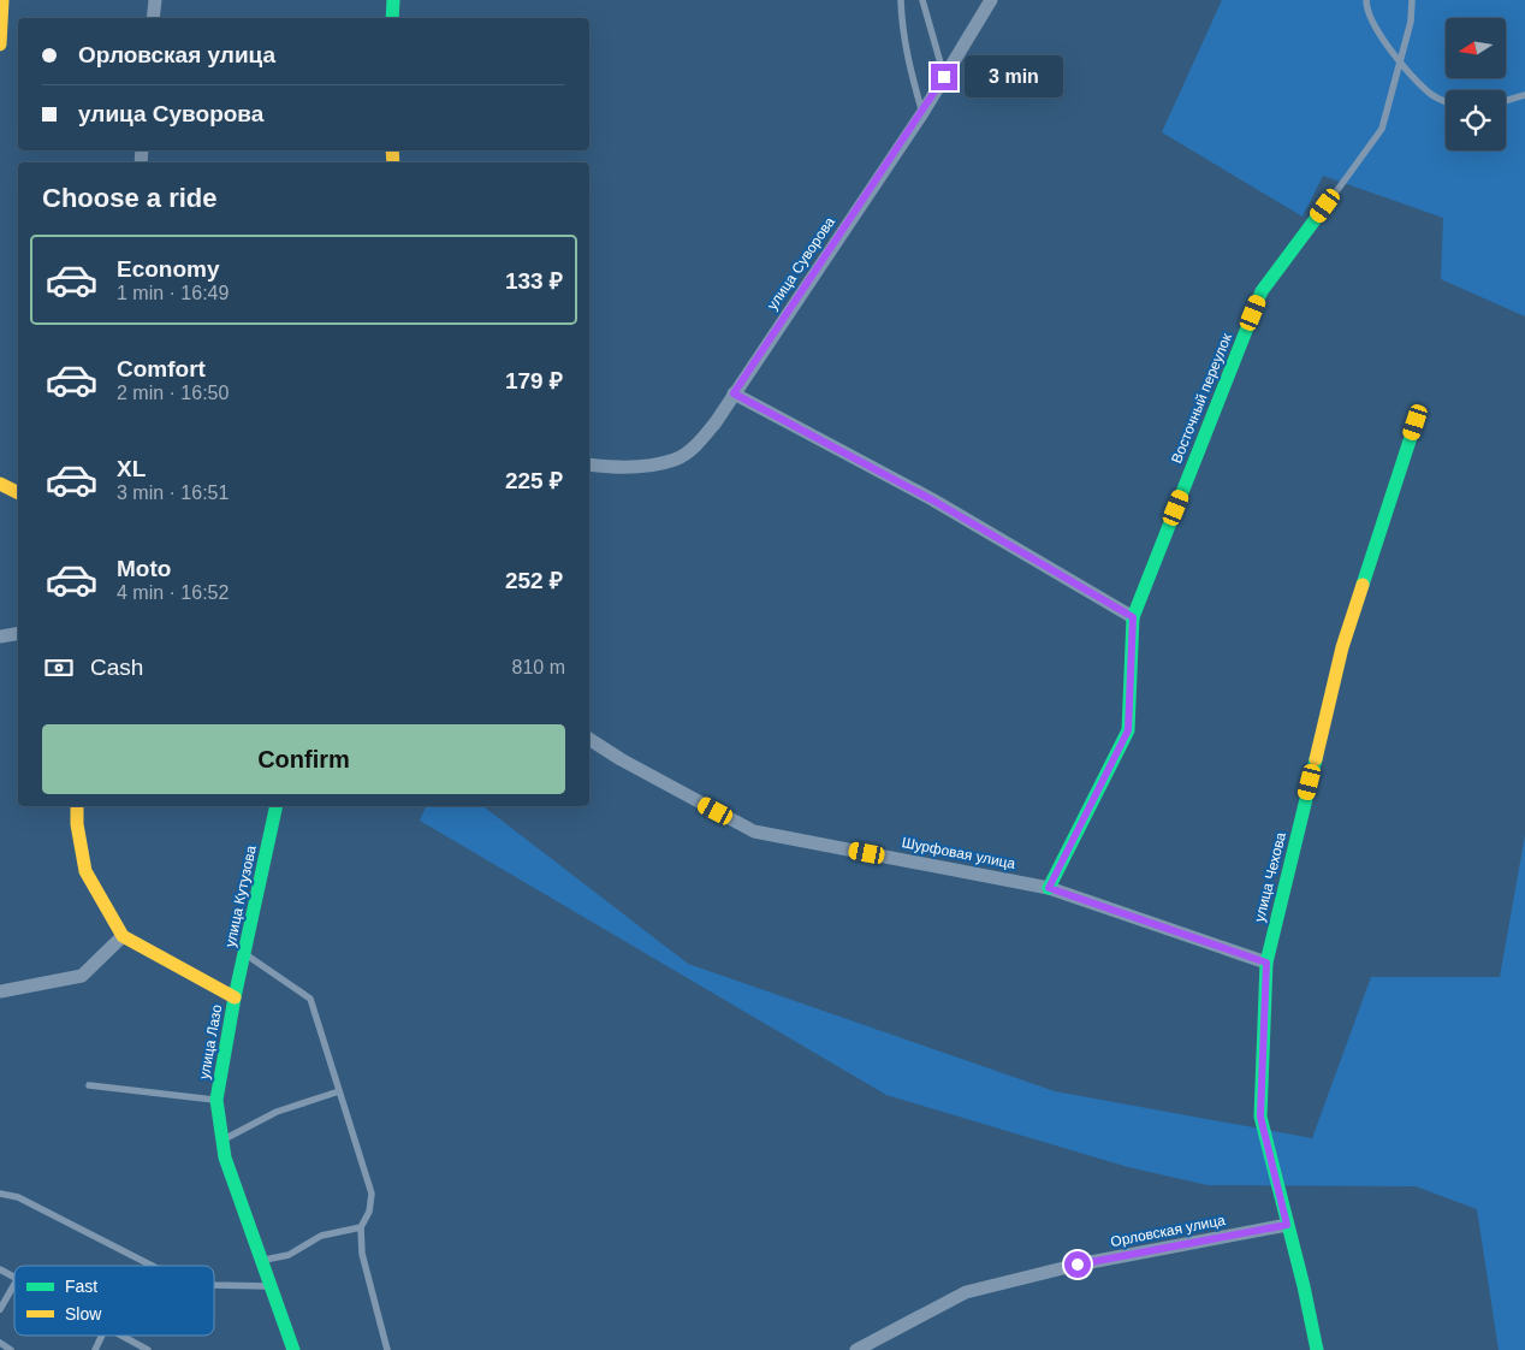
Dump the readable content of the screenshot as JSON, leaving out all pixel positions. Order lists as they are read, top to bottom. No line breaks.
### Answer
{"streets":{"street":["улица Суворова","Восточный переулок","Шурфовая улица","улица Чехова","улица Кутузова","улица Лазо","Орловская улица"]},"crossings":[["Восточный переулок","Шурфовая улица"],["Шурфовая улица","улица Чехова"],["улица Чехова","Орловская улица"],["улица Кутузова","улица Лазо"]],"legend":["Fast","Slow"],"north":"left","page":{"banner":["Орловская улица","улица Суворова"],"bubble":"3 min","heading":"Choose a ride","list":[{"name":"Economy","note":"1 min · 16:49","value":"133 ₽"},{"name":"Comfort","note":"2 min · 16:50","value":"179 ₽"},{"name":"XL","note":"3 min · 16:51","value":"225 ₽"},{"name":"Moto","note":"4 min · 16:52","value":"252 ₽"}],"pay":["Cash","810 m"],"buttons":"Confirm"}}
